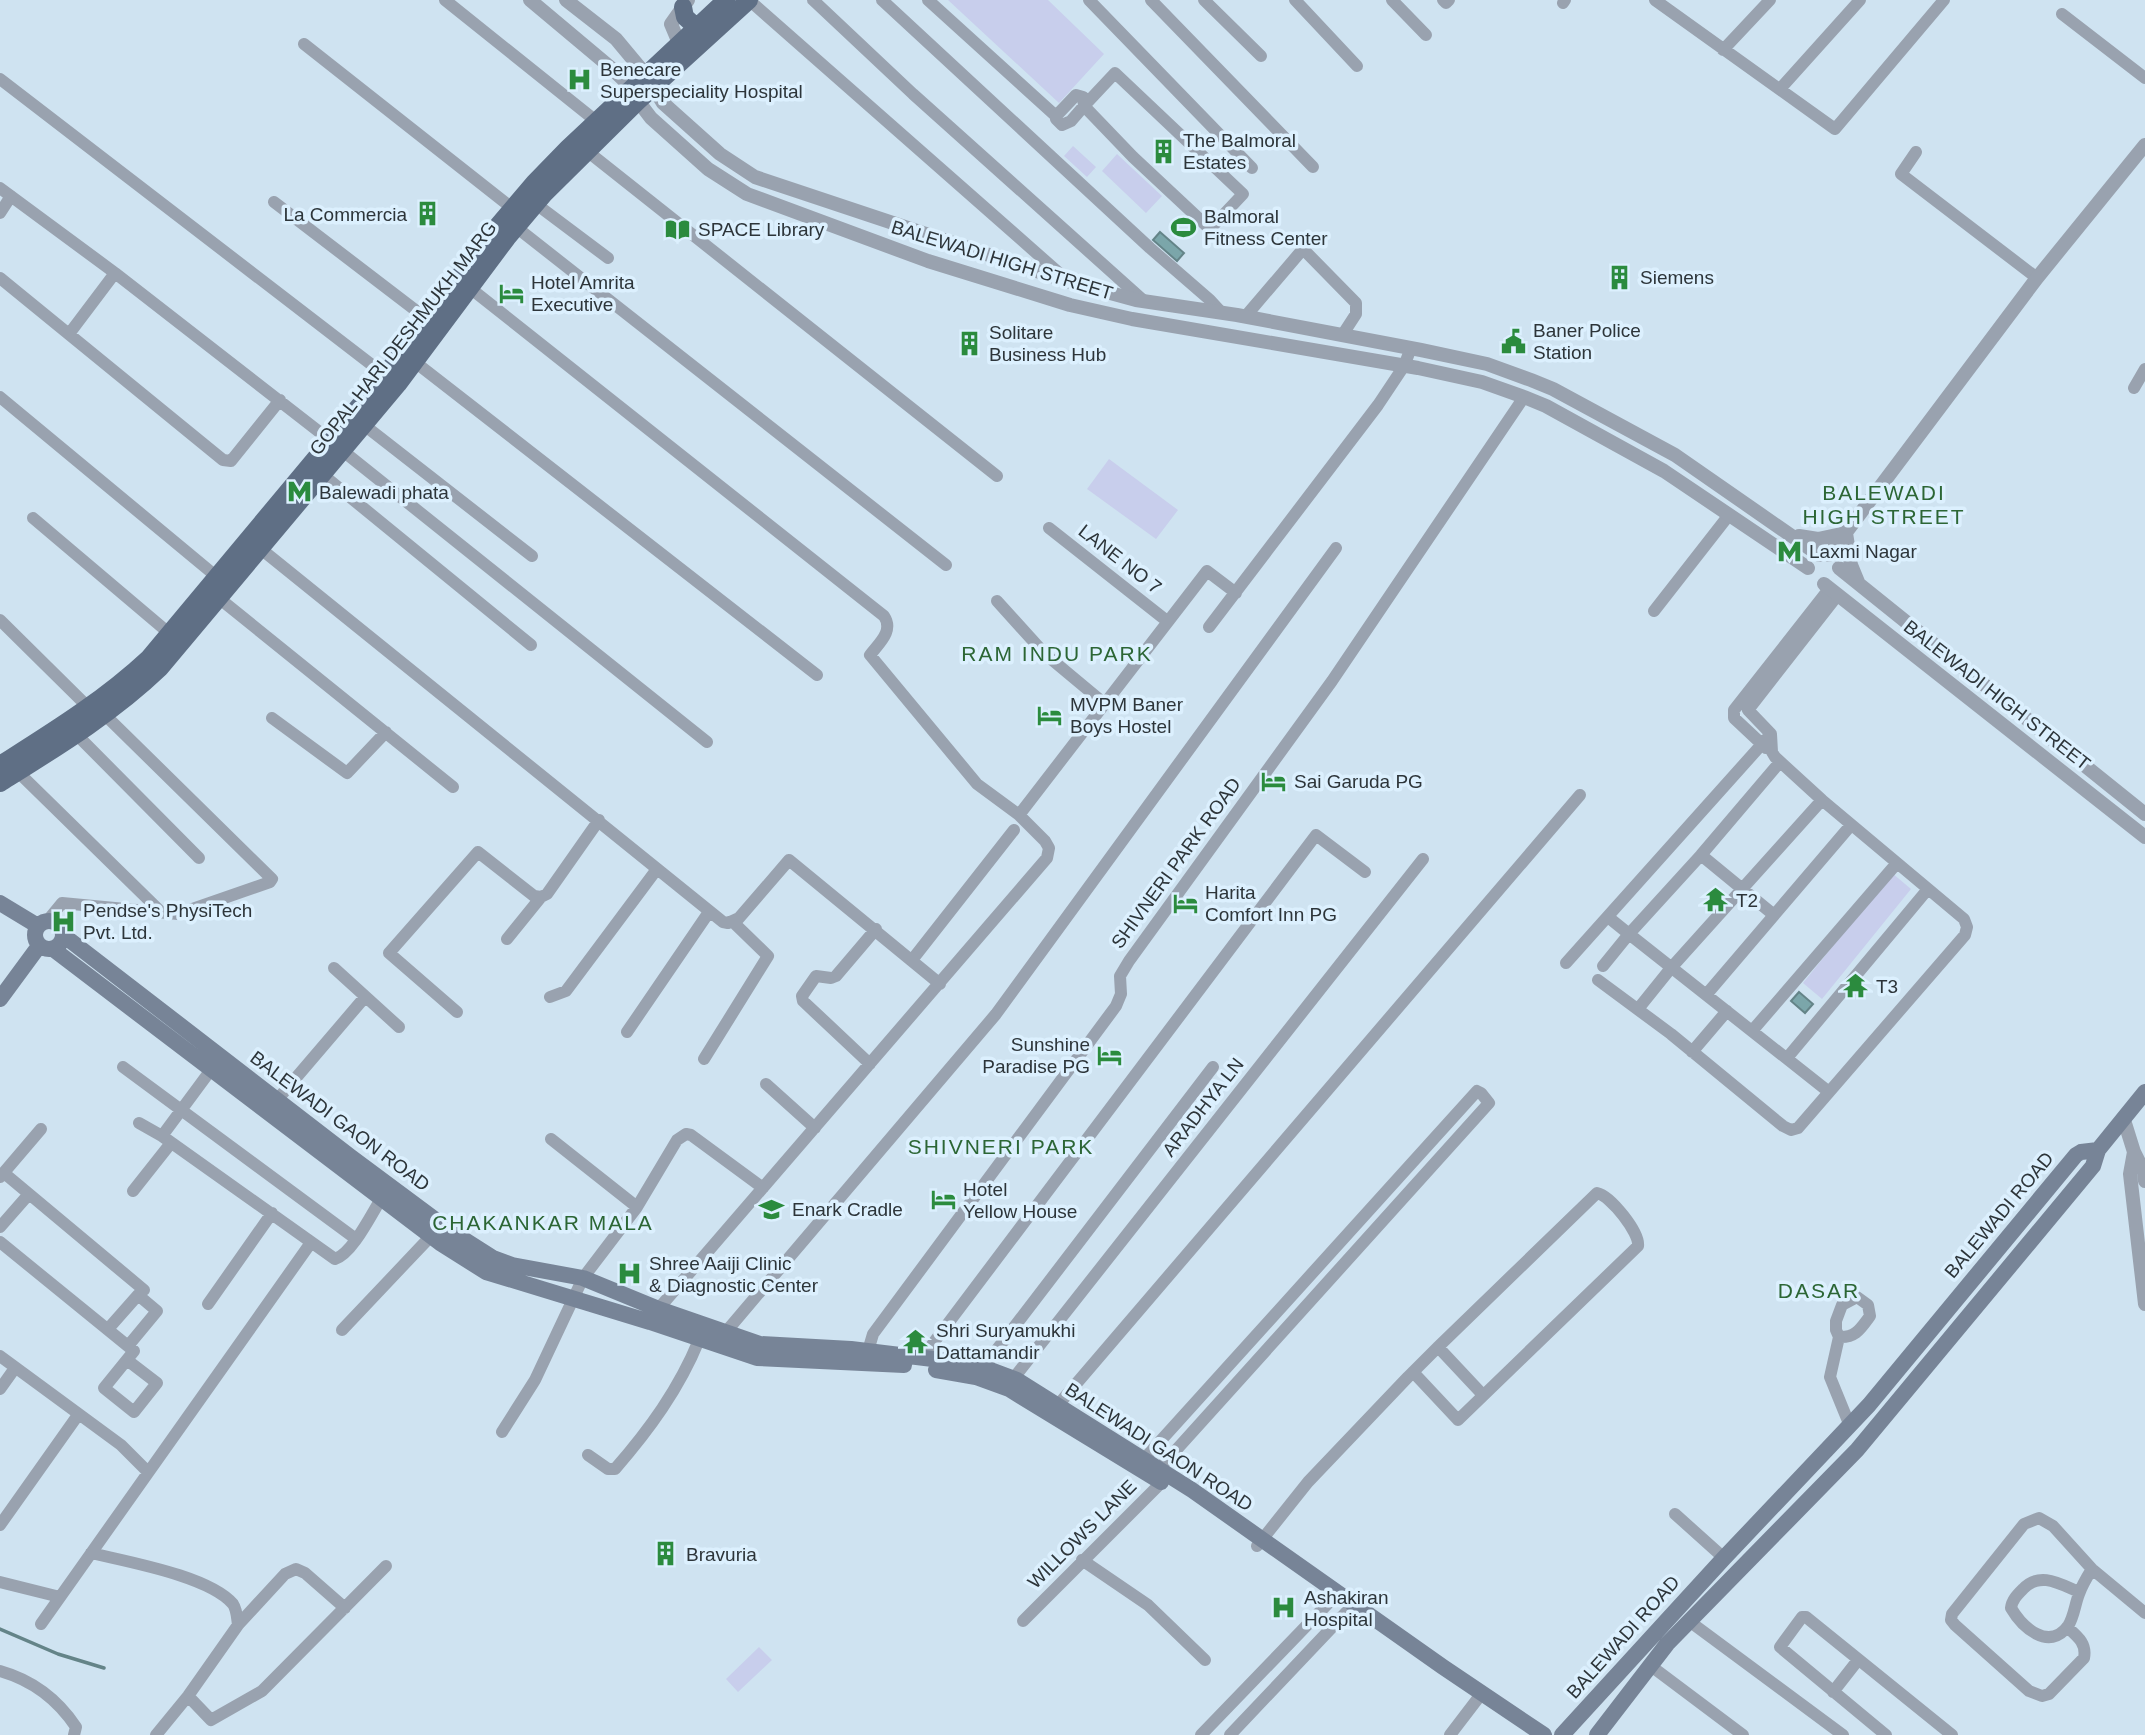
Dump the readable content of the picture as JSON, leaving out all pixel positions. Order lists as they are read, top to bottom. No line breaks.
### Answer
{"streets":{"main road":["GOPAL HARI DESHMUKH MARG","BALEWADI GAON ROAD","BALEWADI ROAD"],"street":["BALEWADI HIGH STREET","LANE NO 7","SHIVNERI PARK ROAD","ARADHYA LN","WILLOWS LANE"]},"crossings":[["BALEWADI HIGH STREET","GOPAL HARI DESHMUKH MARG"],["BALEWADI HIGH STREET","SHIVNERI PARK ROAD"],["SHIVNERI PARK ROAD","BALEWADI GAON ROAD"],["ARADHYA LN","BALEWADI GAON ROAD"],["BALEWADI GAON ROAD","WILLOWS LANE"]],"districts":["BALEWADI HIGH STREET","RAM INDU PARK","SHIVNERI PARK","CHAKANKAR MALA","DASAR"],"places":{"hospital":["Benecare Superspeciality Hospital","Pendse's PhysiTech Pvt. Ltd.","Shree Aaiji Clinic & Diagnostic Center","Ashakiran Hospital"],"building":["The Balmoral Estates","La Commercia","Siemens","Solitare Business Hub","Bravuria"],"sports":["Balmoral Fitness Center"],"library":["SPACE Library"],"hotel":["Hotel Amrita Executive","MVPM Baner Boys Hostel","Sai Garuda PG","Harita Comfort Inn PG","Sunshine Paradise PG","Hotel Yellow House"],"public building":["Baner Police Station"],"metro station":["Balewadi phata","Laxmi Nagar"],"temple":["T2","T3","Shri Suryamukhi Dattamandir"],"school or university":["Enark Cradle"]}}
